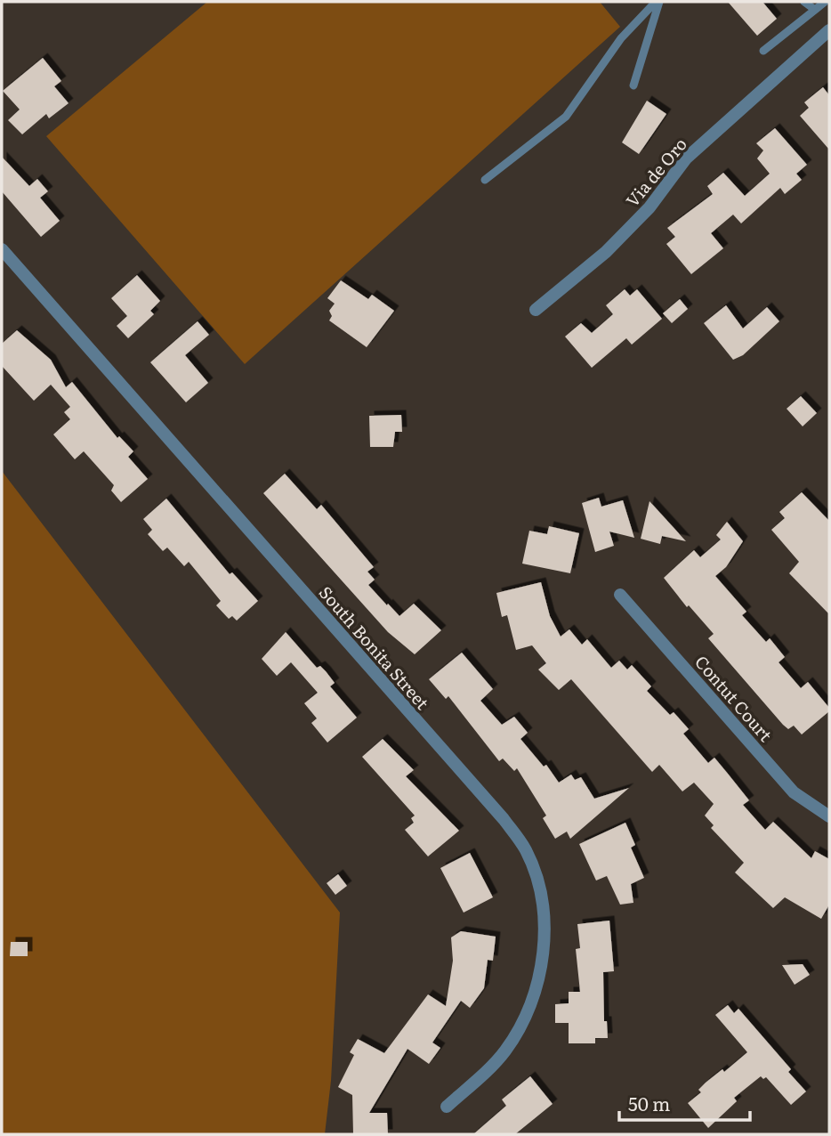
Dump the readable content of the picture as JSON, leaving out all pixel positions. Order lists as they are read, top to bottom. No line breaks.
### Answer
{"streets":{"street":["Via de Oro","South Bonita Street","Contut Court"]},"scale_bar":"50 m"}
